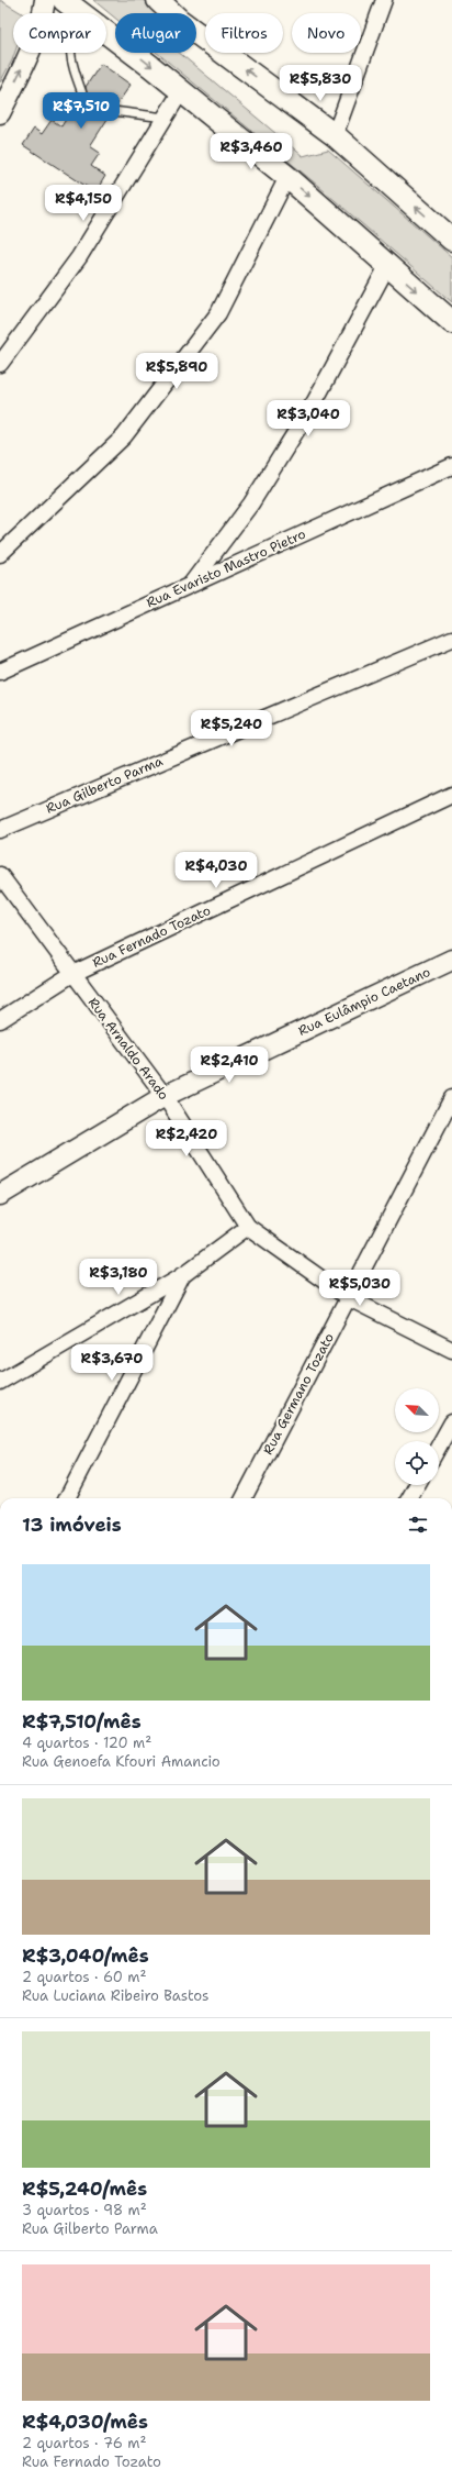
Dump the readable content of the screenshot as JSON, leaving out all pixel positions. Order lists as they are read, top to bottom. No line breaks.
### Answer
{"streets":{"street":["Rua Evaristo Mastro Pietro","Rua Gilberto Parma","Rua Fernado Tozato","Rua Eulâmpio Caetano","Rua Arnaldo Arado","Rua Germano Tozato"]},"crossings":[["Rua Fernado Tozato","Rua Arnaldo Arado"],["Rua Eulâmpio Caetano","Rua Arnaldo Arado"],["Rua Arnaldo Arado","Rua Germano Tozato"]],"north":"top left","page":{"chip":["Comprar","Alugar","Filtros","Novo"],"price":["R$5,830","R$7,510","R$3,460","R$4,150","R$5,890","R$3,040","R$5,240","R$4,030","R$2,410","R$2,420","R$3,180","R$5,030","R$3,670"],"heading":"13 imóveis","list":[{"name":"R$7,510/mês","note":"4 quartos · 120 m² · Rua Genoefa Kfouri Amancio"},{"name":"R$3,040/mês","note":"2 quartos · 60 m² · Rua Luciana Ribeiro Bastos"},{"name":"R$5,240/mês","note":"3 quartos · 98 m² · Rua Gilberto Parma"},{"name":"R$4,030/mês","note":"2 quartos · 76 m² · Rua Fernado Tozato"}]}}
